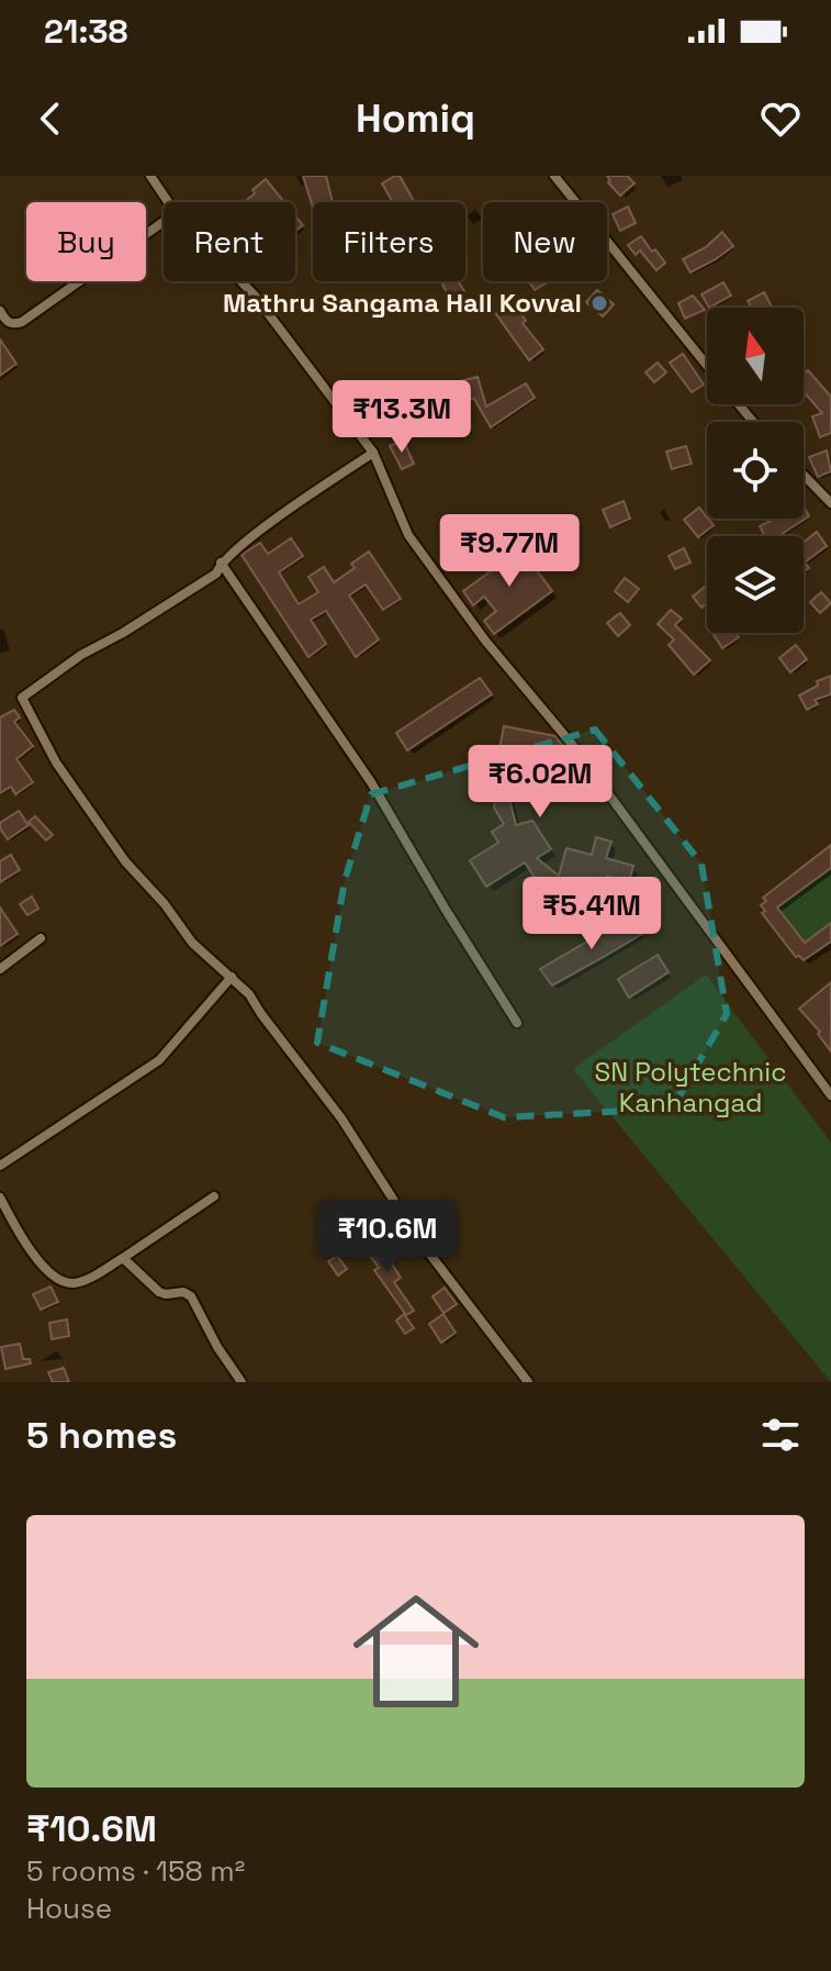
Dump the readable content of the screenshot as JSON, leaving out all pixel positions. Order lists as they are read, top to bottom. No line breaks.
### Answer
{"parks":["SN Polytechnic Kanhangad"],"places":["Mathru Sangama Hall Kovval"],"north":"top","page":{"status":"21:38","header":"Homiq","chip":["Buy","Rent","Filters","New"],"price":["₹13.3M","₹9.77M","₹6.02M","₹5.41M","₹10.6M"],"heading":"5 homes","list":[{"name":"₹10.6M","note":"5 rooms · 158 m² · House"}]}}
